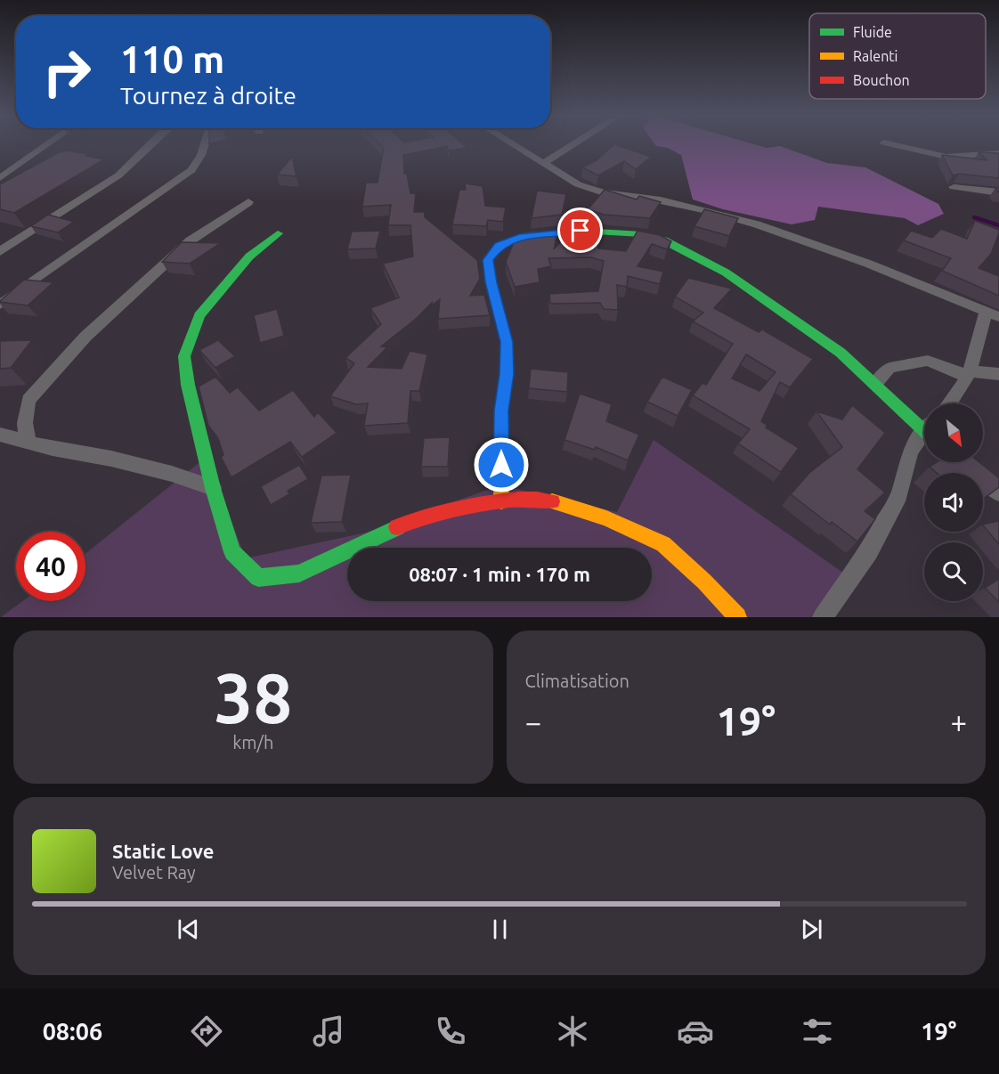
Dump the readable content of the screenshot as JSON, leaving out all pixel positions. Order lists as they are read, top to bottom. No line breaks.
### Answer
{"legend":["Fluide","Ralenti","Bouchon"],"north":"bottom right","page":{"turn":["110 m","Tournez à droite"],"limit":"40","trip":"08:07 · 1 min · 170 m","tile":[["38","km/h"],"Climatisation"],"heat":["−","19°","+"],"song":["Static Love","Velvet Ray"],"tabs":["08:06","19°"]}}
